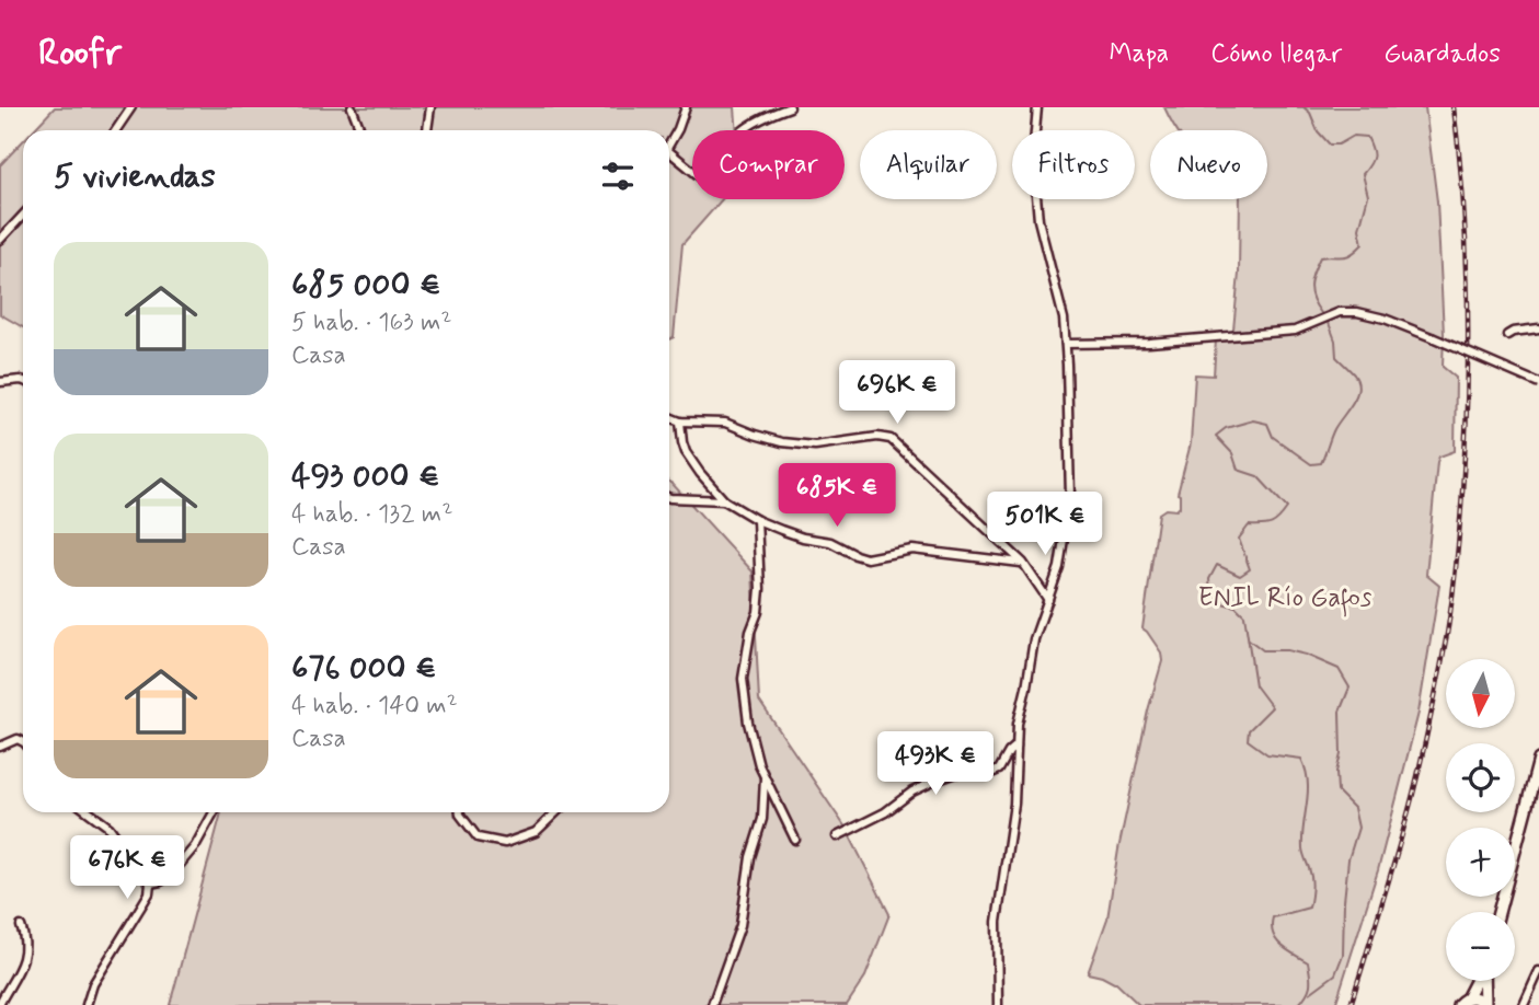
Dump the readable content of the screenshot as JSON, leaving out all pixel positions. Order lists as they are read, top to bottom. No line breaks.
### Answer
{"parks":["ENIL Río Gafos"],"north":"bottom","page":{"header":"Roofr","nav":["Mapa","Cómo llegar","Guardados"],"chip":["Comprar","Alquilar","Filtros","Nuevo"],"heading":"5 viviendas","list":[{"name":"685 000 €","note":"5 hab. · 163 m² · Casa"},{"name":"493 000 €","note":"4 hab. · 132 m² · Casa"},{"name":"676 000 €","note":"4 hab. · 140 m² · Casa"}],"price":["696K €","685K €","501K €","493K €","676K €"],"map_buttons":["+","−"]}}
